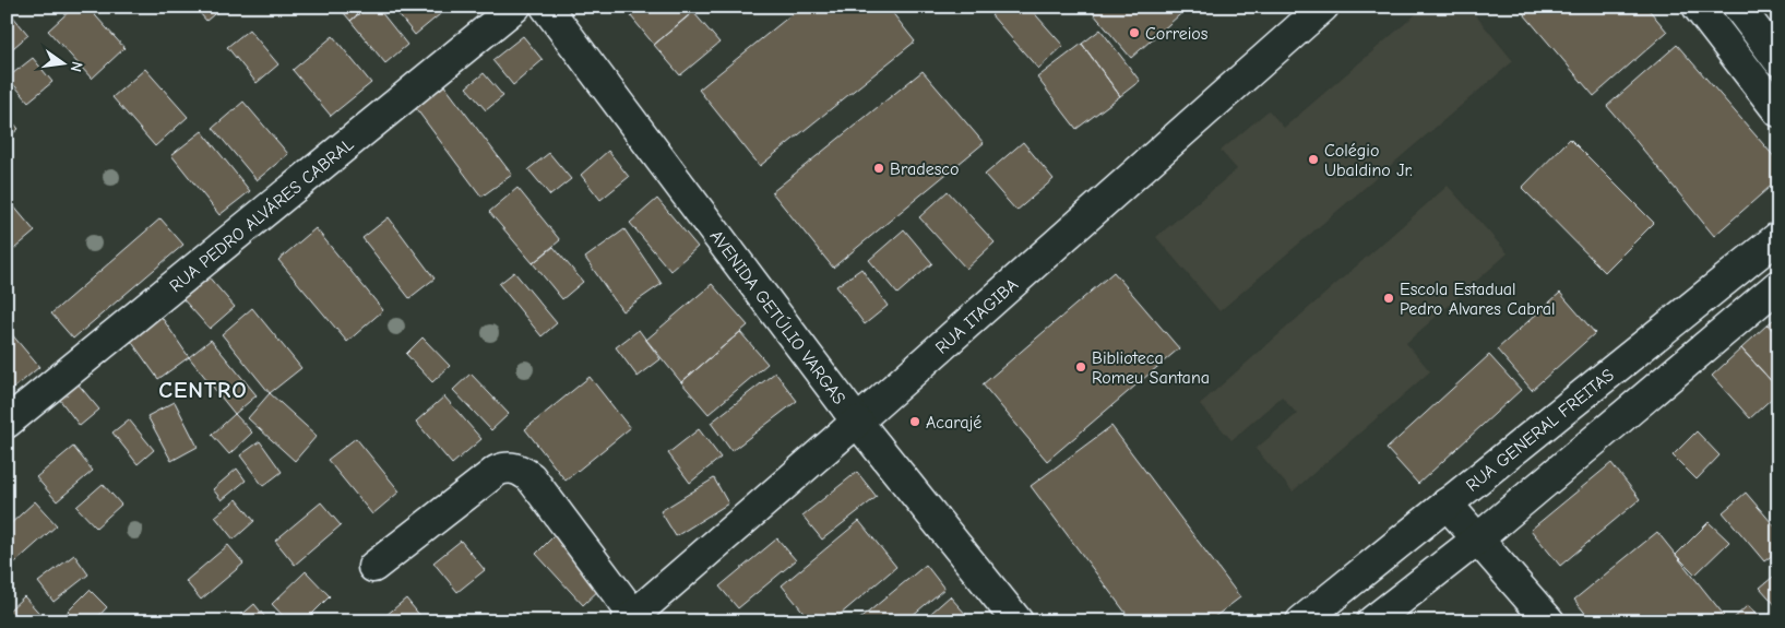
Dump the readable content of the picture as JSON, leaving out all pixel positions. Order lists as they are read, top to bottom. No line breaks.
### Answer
{"streets":{"street":["RUA PEDRO ALVÁRES CABRAL","RUA ITAGIBA","AVENIDA GETÚLIO VARGAS","RUA GENERAL FREITAS"]},"crossings":[["RUA ITAGIBA","AVENIDA GETÚLIO VARGAS"]],"districts":["CENTRO"],"places":["Correios","Colégio Ubaldino Jr.","Bradesco","Escola Estadual Pedro Alvares Cabral","Biblioteca Romeu Santana","Acarajé"],"north":"right"}
